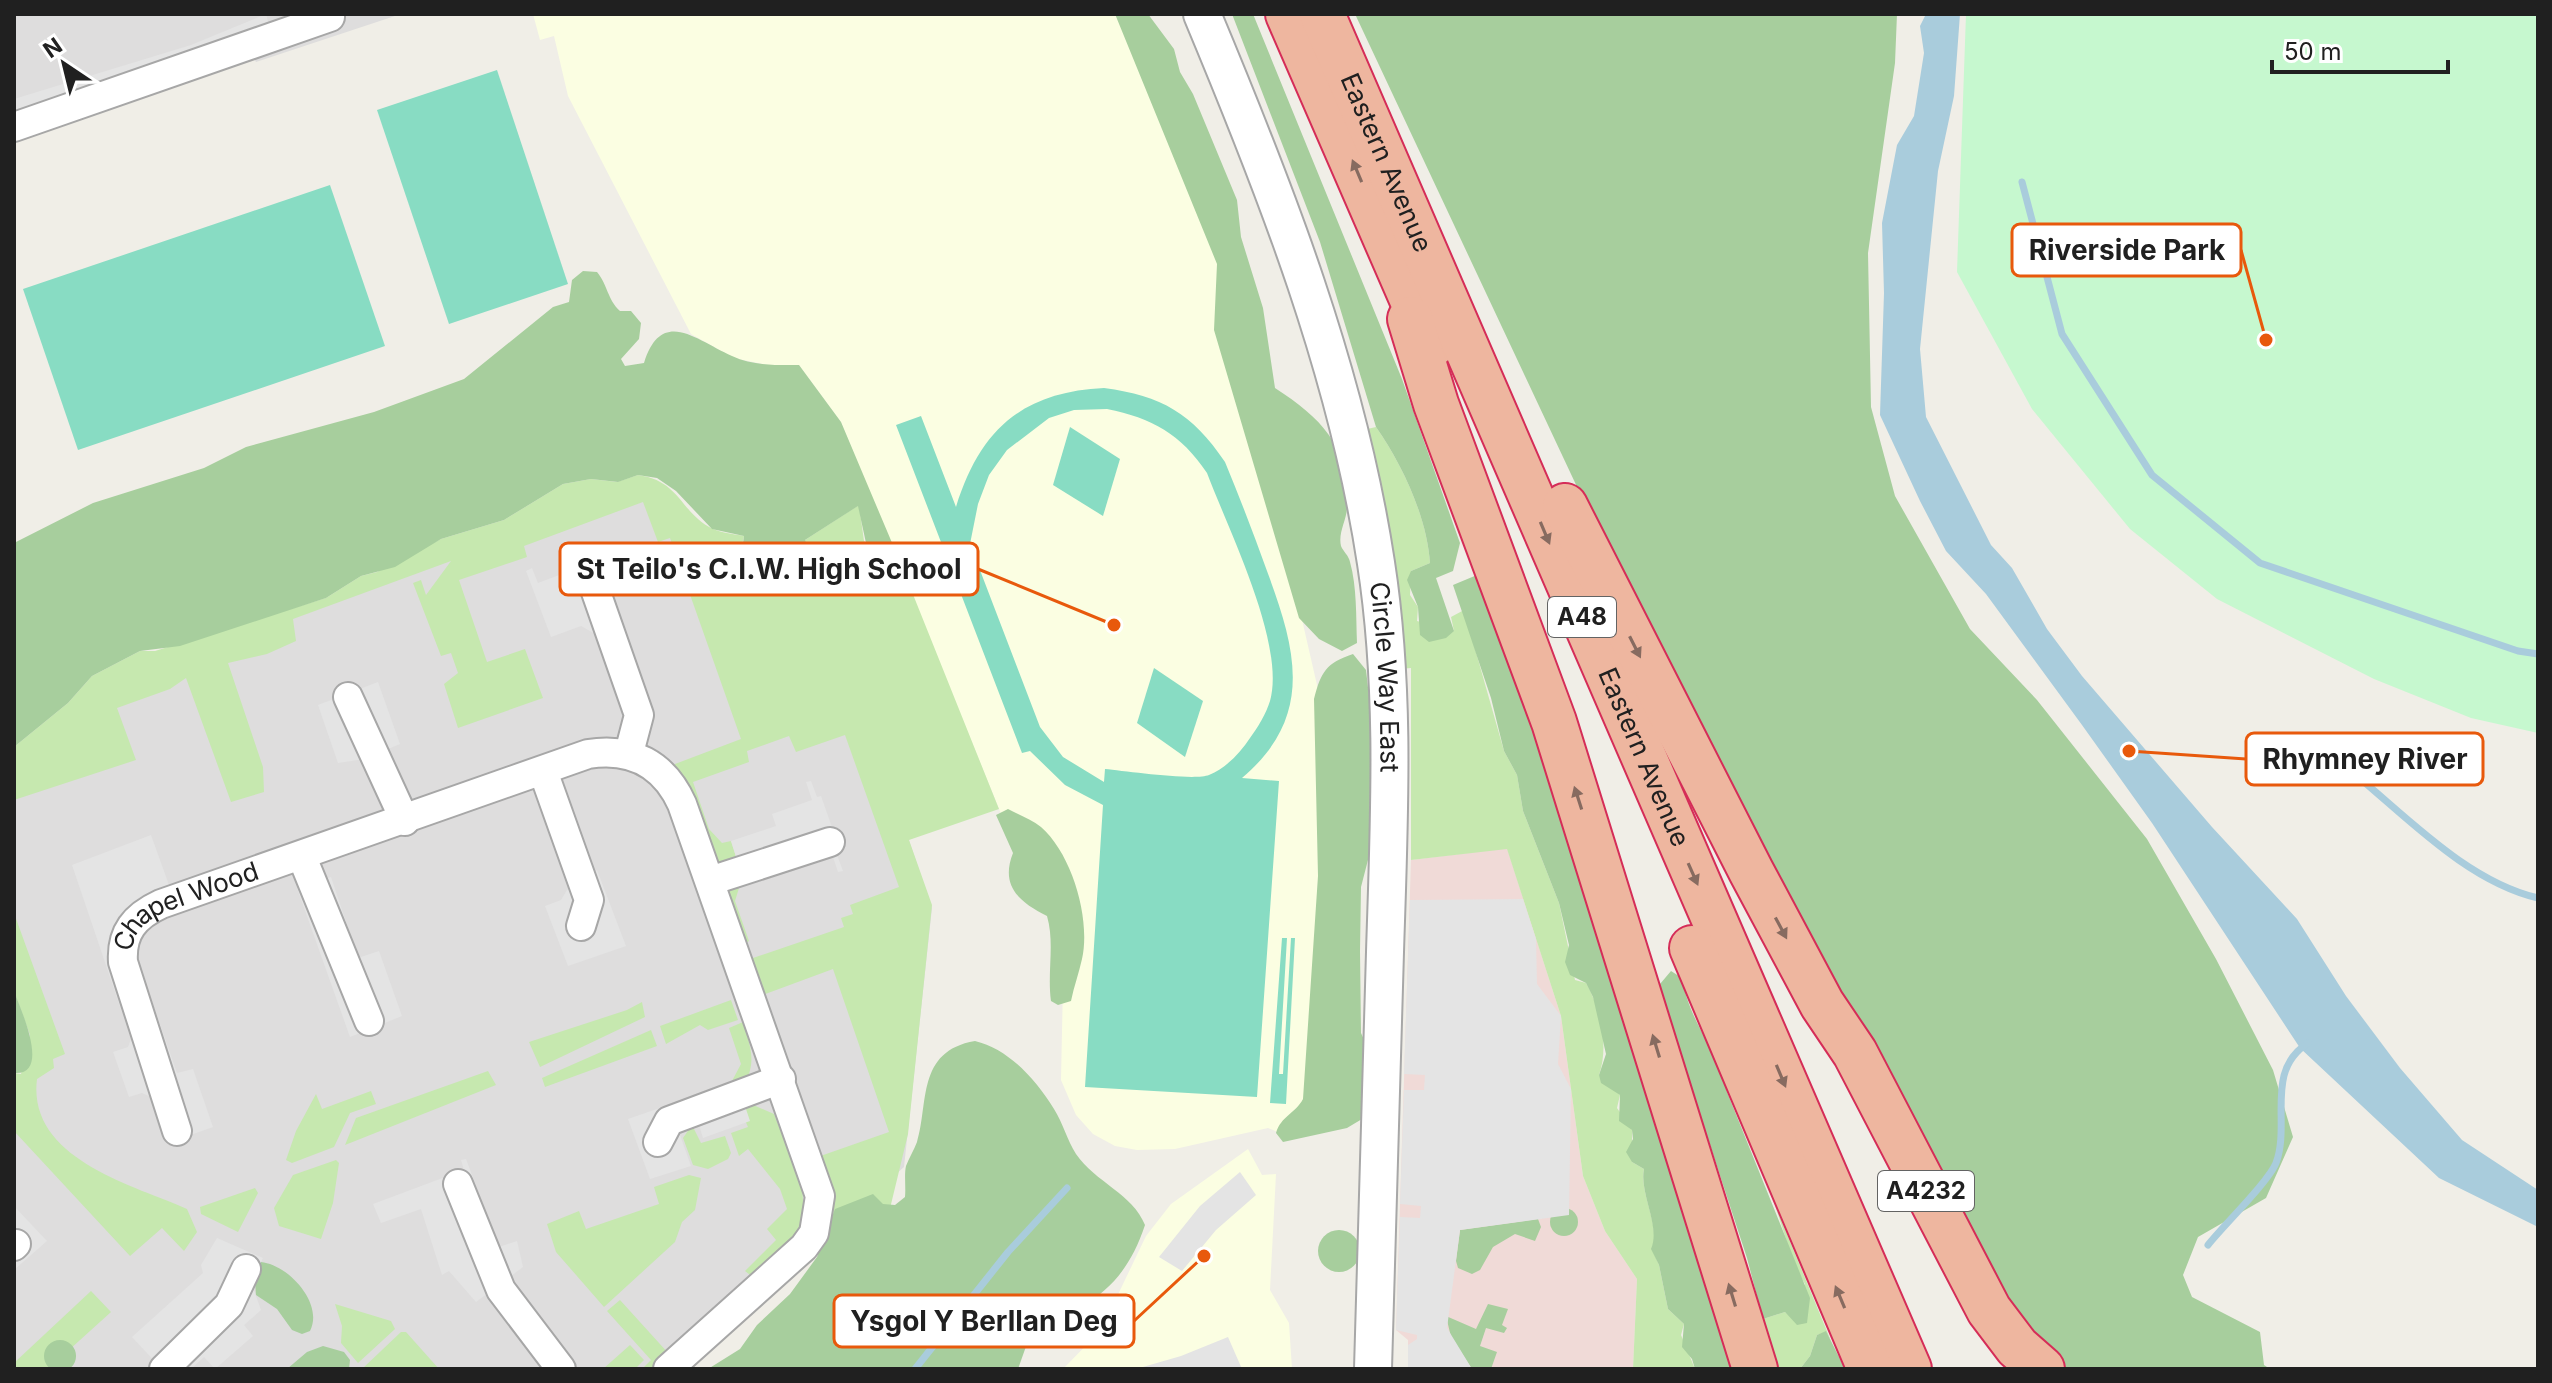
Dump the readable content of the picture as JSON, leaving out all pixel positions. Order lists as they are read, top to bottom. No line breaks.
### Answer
{"streets":{"highway":["Eastern Avenue","A48","A4232"],"street":["Circle Way East","Chapel Wood"]},"crossings":[["Eastern Avenue","A48"],["A48","A4232"]],"places":["Riverside Park","St Teilo's C.I.W. High School","Rhymney River","Ysgol Y Berllan Deg"],"scale_bar":"50 m","north":"top left"}
